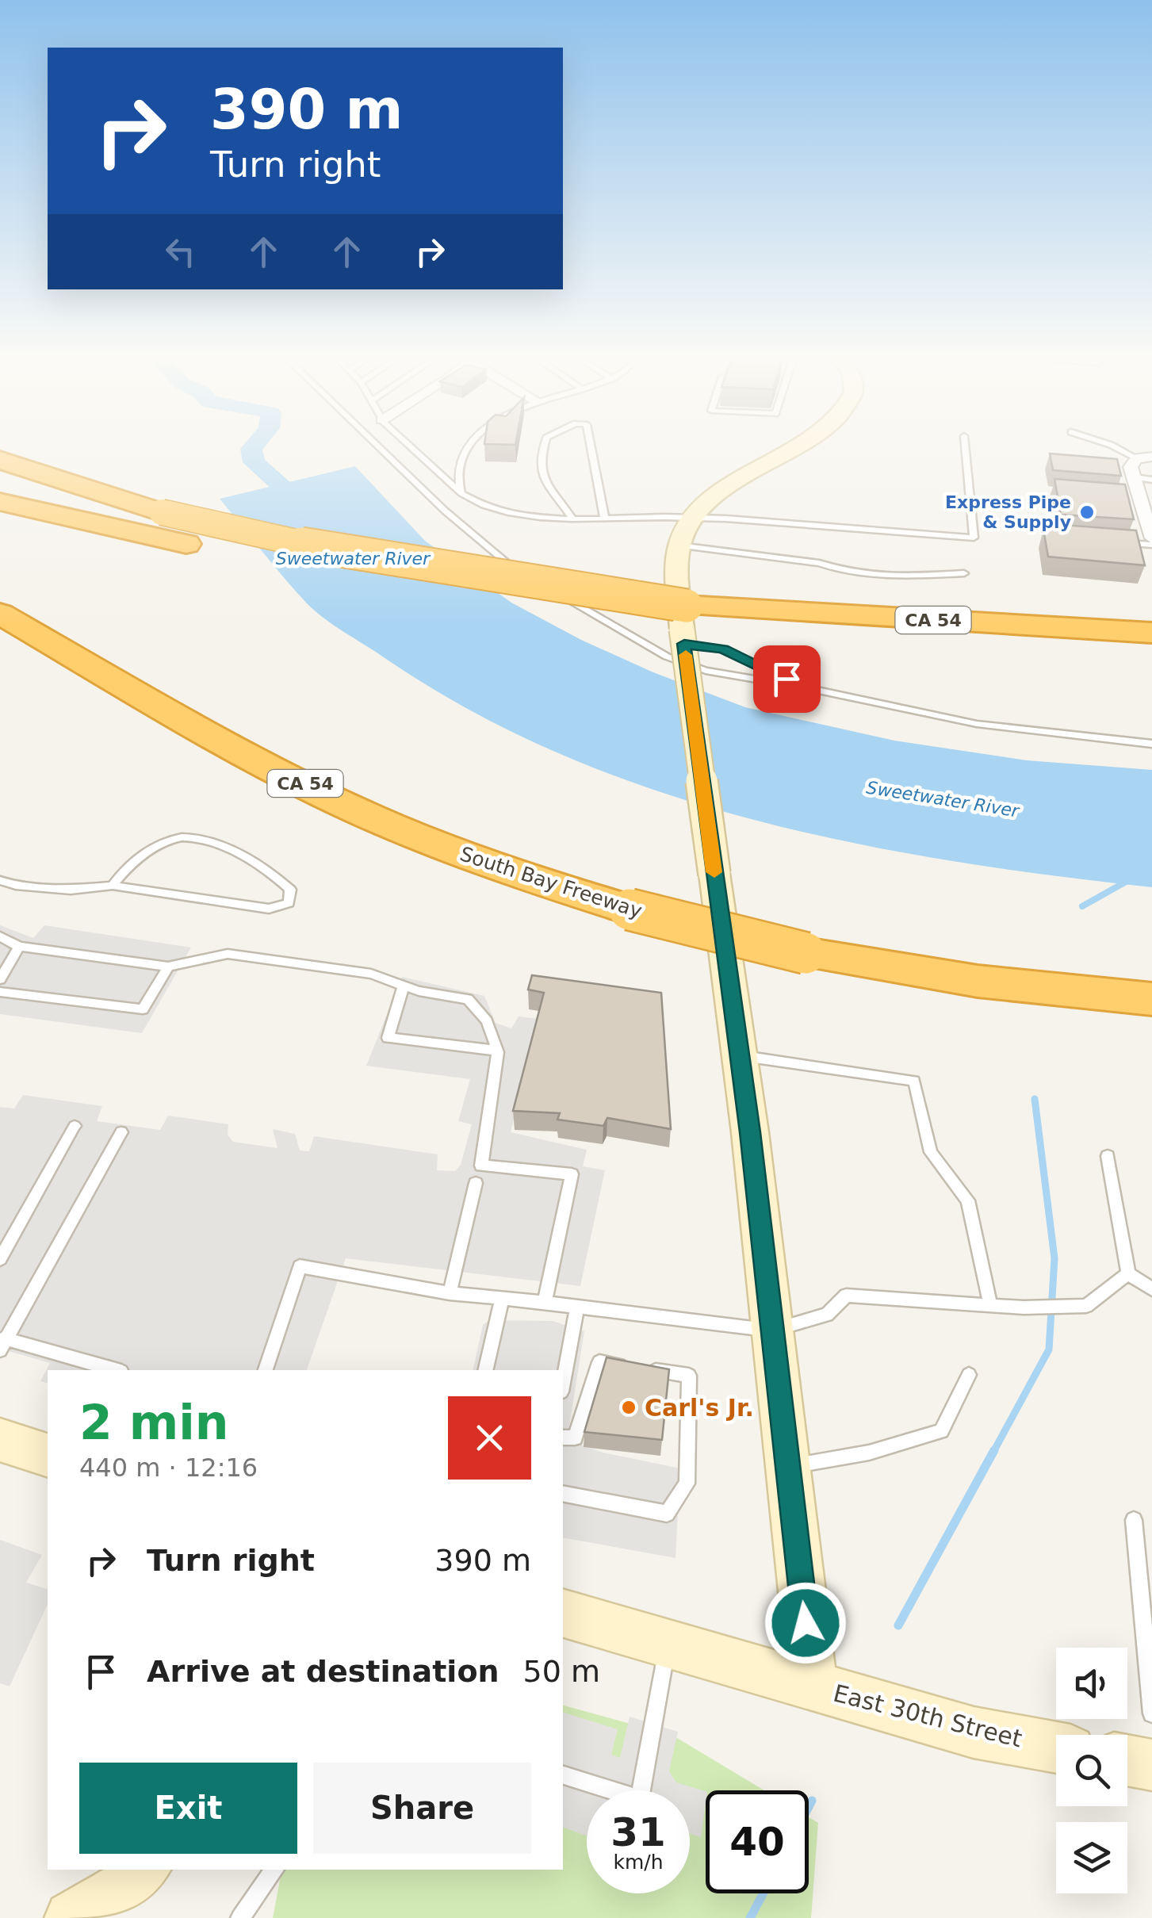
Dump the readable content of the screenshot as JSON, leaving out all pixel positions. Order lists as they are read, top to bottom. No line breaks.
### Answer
{"streets":{"highway":["CA 54","South Bay Freeway"],"street":["East 30th Street"]},"water":["Sweetwater River"],"places":["Express Pipe & Supply","Carl's Jr."],"page":{"turn":["390 m","Turn right"],"heading":["2 min","440 m · 12:16"],"list":[{"name":"Turn right","value":"390 m"},{"name":"Arrive at destination","value":"50 m"}],"buttons":["Exit","Share"],"speed":"31 km/h","limit":"40"}}
